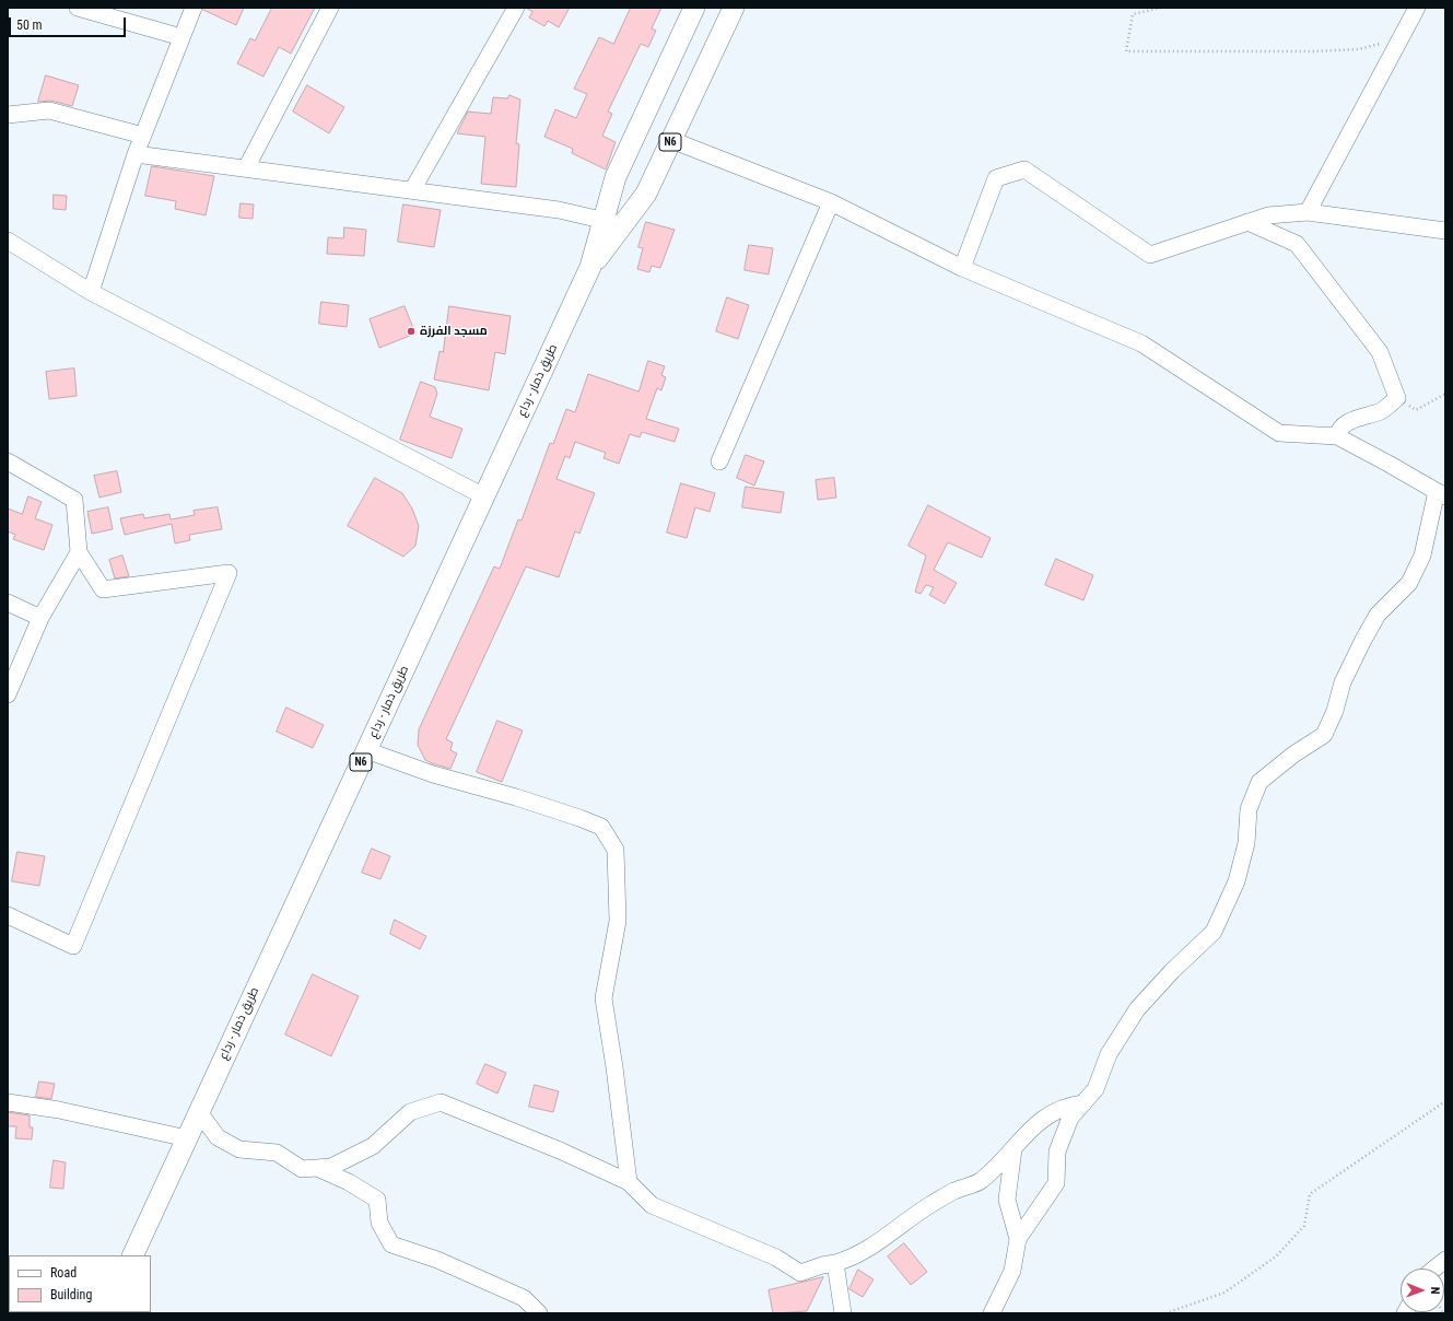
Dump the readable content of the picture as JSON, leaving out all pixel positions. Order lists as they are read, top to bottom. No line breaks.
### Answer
{"streets":{"main road":["N6","طريق ذمار - رداع"]},"crossings":[["N6","طريق ذمار - رداع"]],"places":["مسجد الفرزة"],"legend":["Road","Building"],"scale_bar":"50 m","north":"right"}
